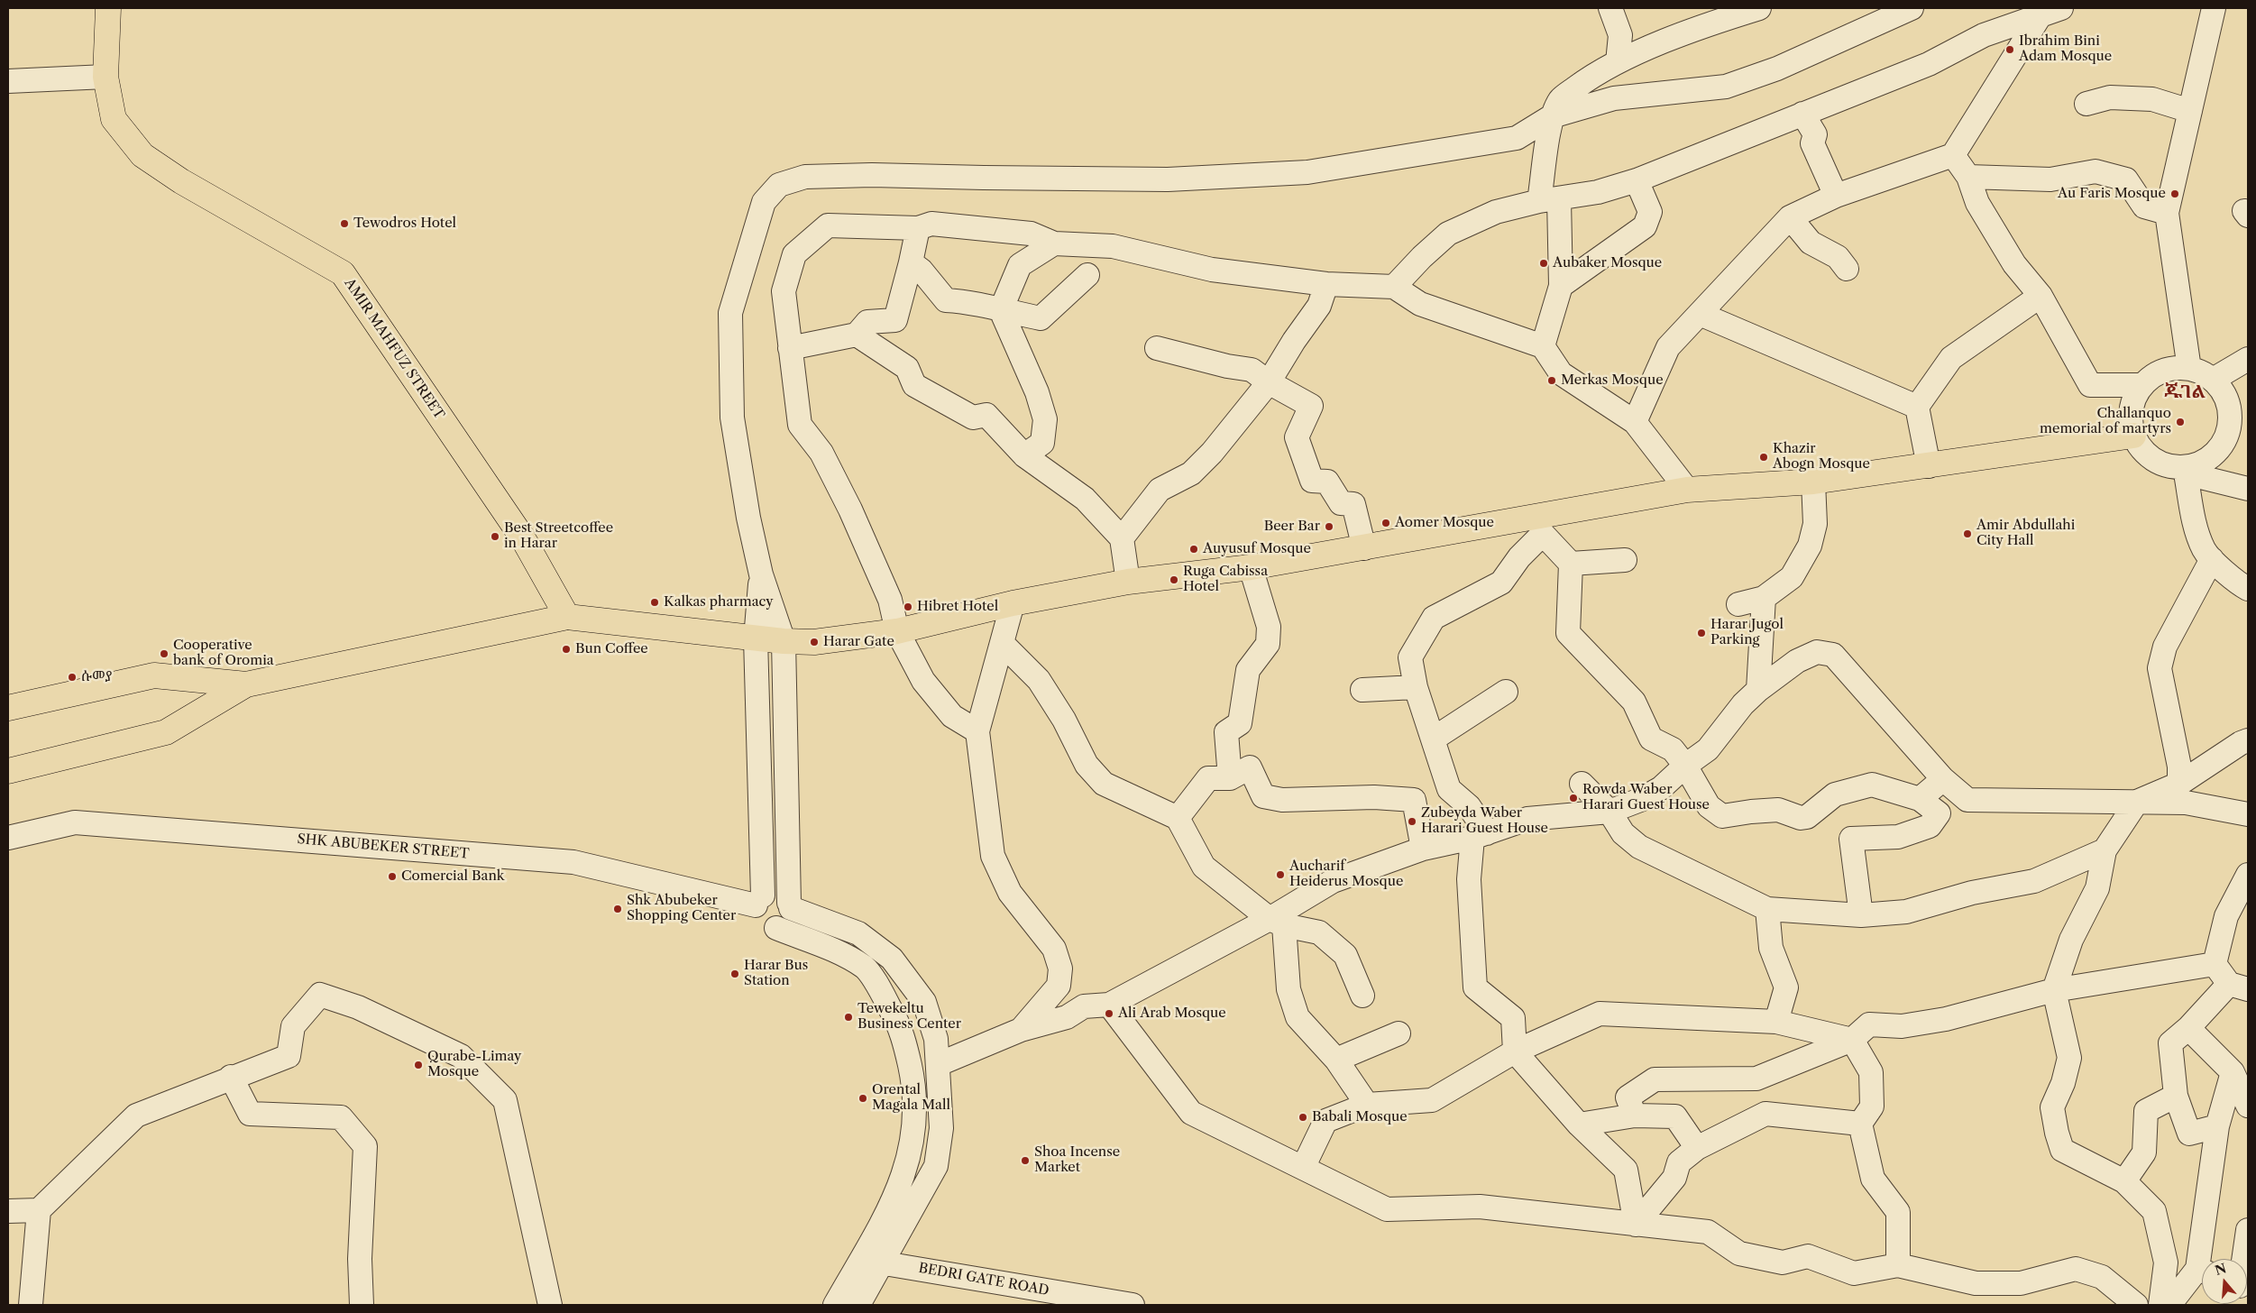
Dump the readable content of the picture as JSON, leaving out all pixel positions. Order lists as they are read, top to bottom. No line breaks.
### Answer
{"streets":{"main road":["AMIR MAHFUZ STREET"],"street":["SHK ABUBEKER STREET","BEDRI GATE ROAD"]},"districts":["ጁገል"],"places":["Ibrahim Bini Adam Mosque","Au Faris Mosque","Tewodros Hotel","Aubaker Mosque","Merkas Mosque","Challanquo memorial of martyrs","Khazir Abogn Mosque","Aomer Mosque","Beer Bar","Amir Abdullahi City Hall","Best Streetcoffee in Harar","Auyusuf Mosque","Ruga Cabissa Hotel","Kalkas pharmacy","Hibret Hotel","Harar Jugol Parking","Harar Gate","Bun Coffee","Cooperative bank of Oromia","ሱመያ","Rowda Waber Harari Guest House","Zubeyda Waber Harari Guest House","Aucharif Heiderus Mosque","Comercial Bank","Shk Abubeker Shopping Center","Harar Bus Station","Ali Arab Mosque","Tewekeltu Business Center","Qurabe-Limay Mosque","Orental Magala Mall","Babali Mosque","Shoa Incense Market"],"north":"top"}
